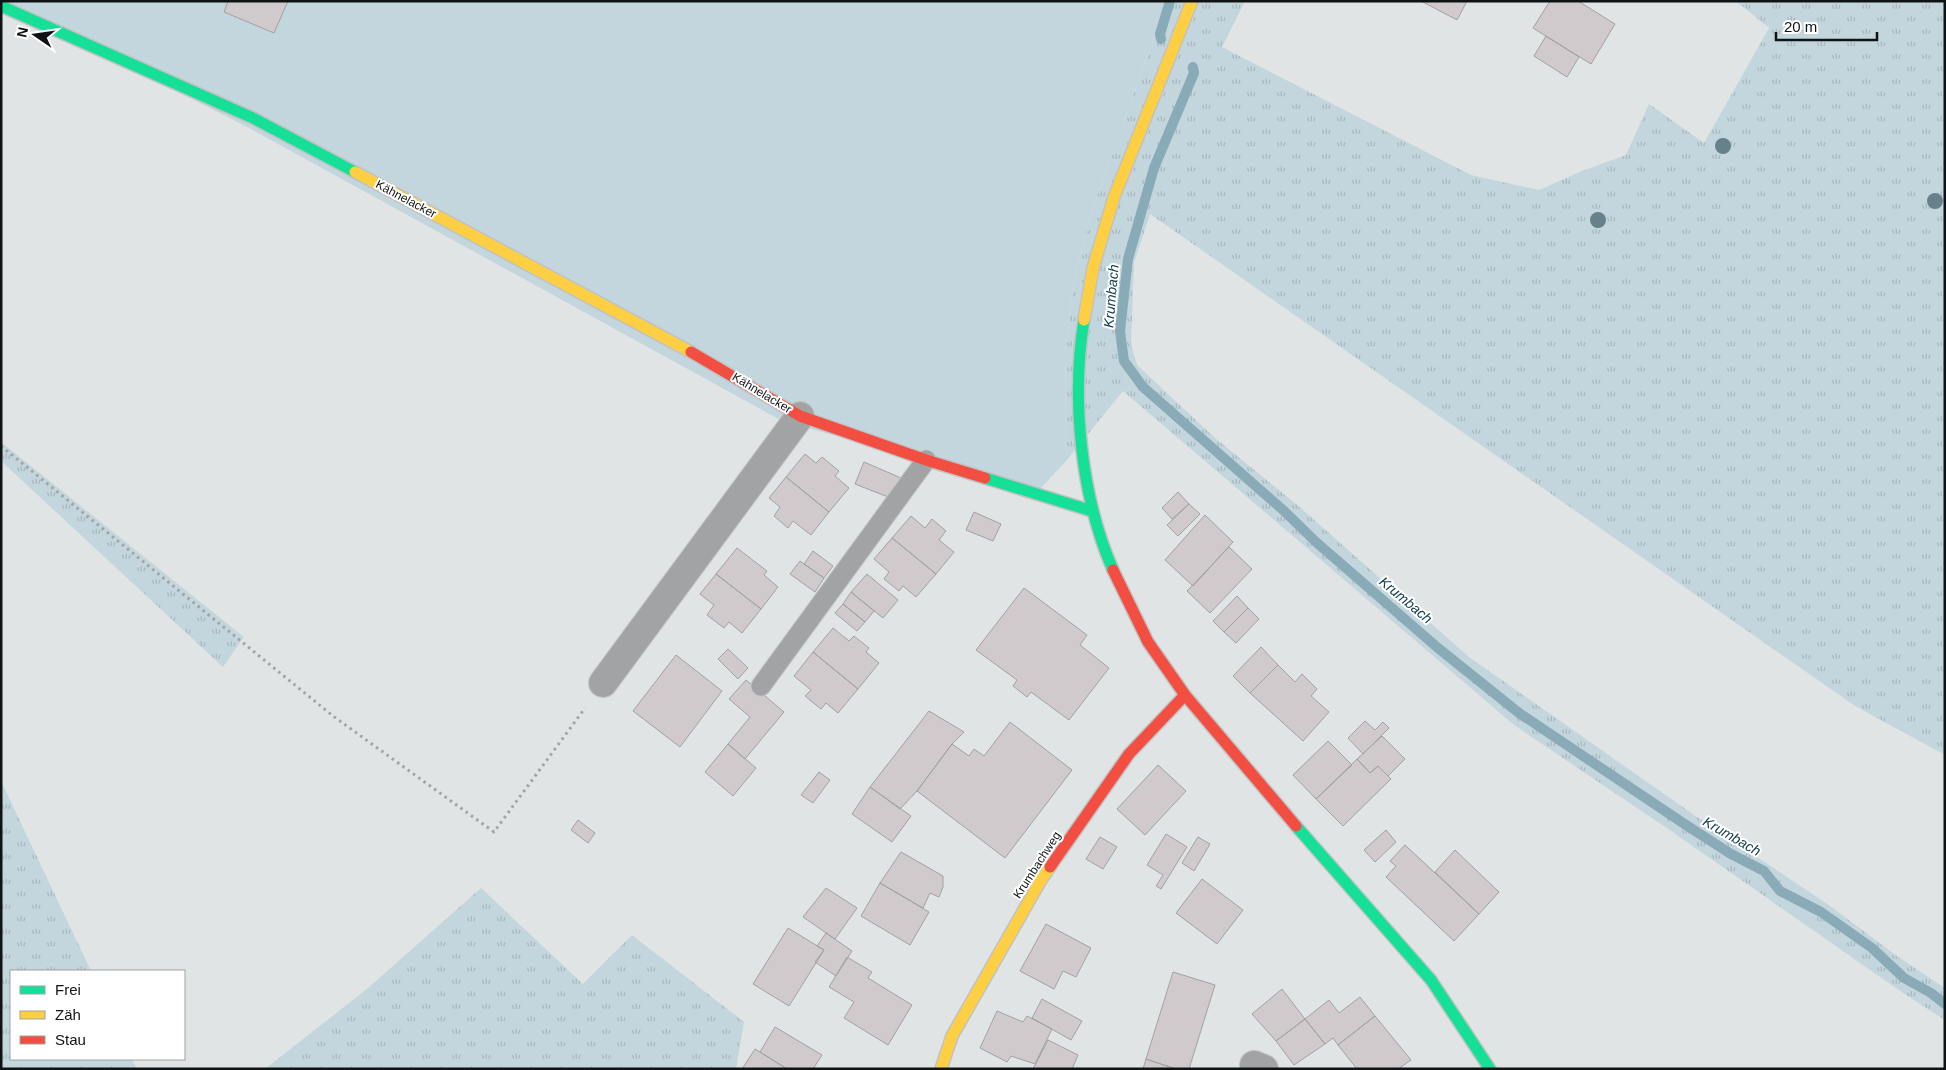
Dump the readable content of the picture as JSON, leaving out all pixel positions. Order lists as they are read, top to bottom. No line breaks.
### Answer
{"streets":{"street":["Kähnelacker","Krumbachweg"]},"water":["Krumbach"],"legend":["Frei","Zäh","Stau"],"scale_bar":"20 m","north":"left"}
